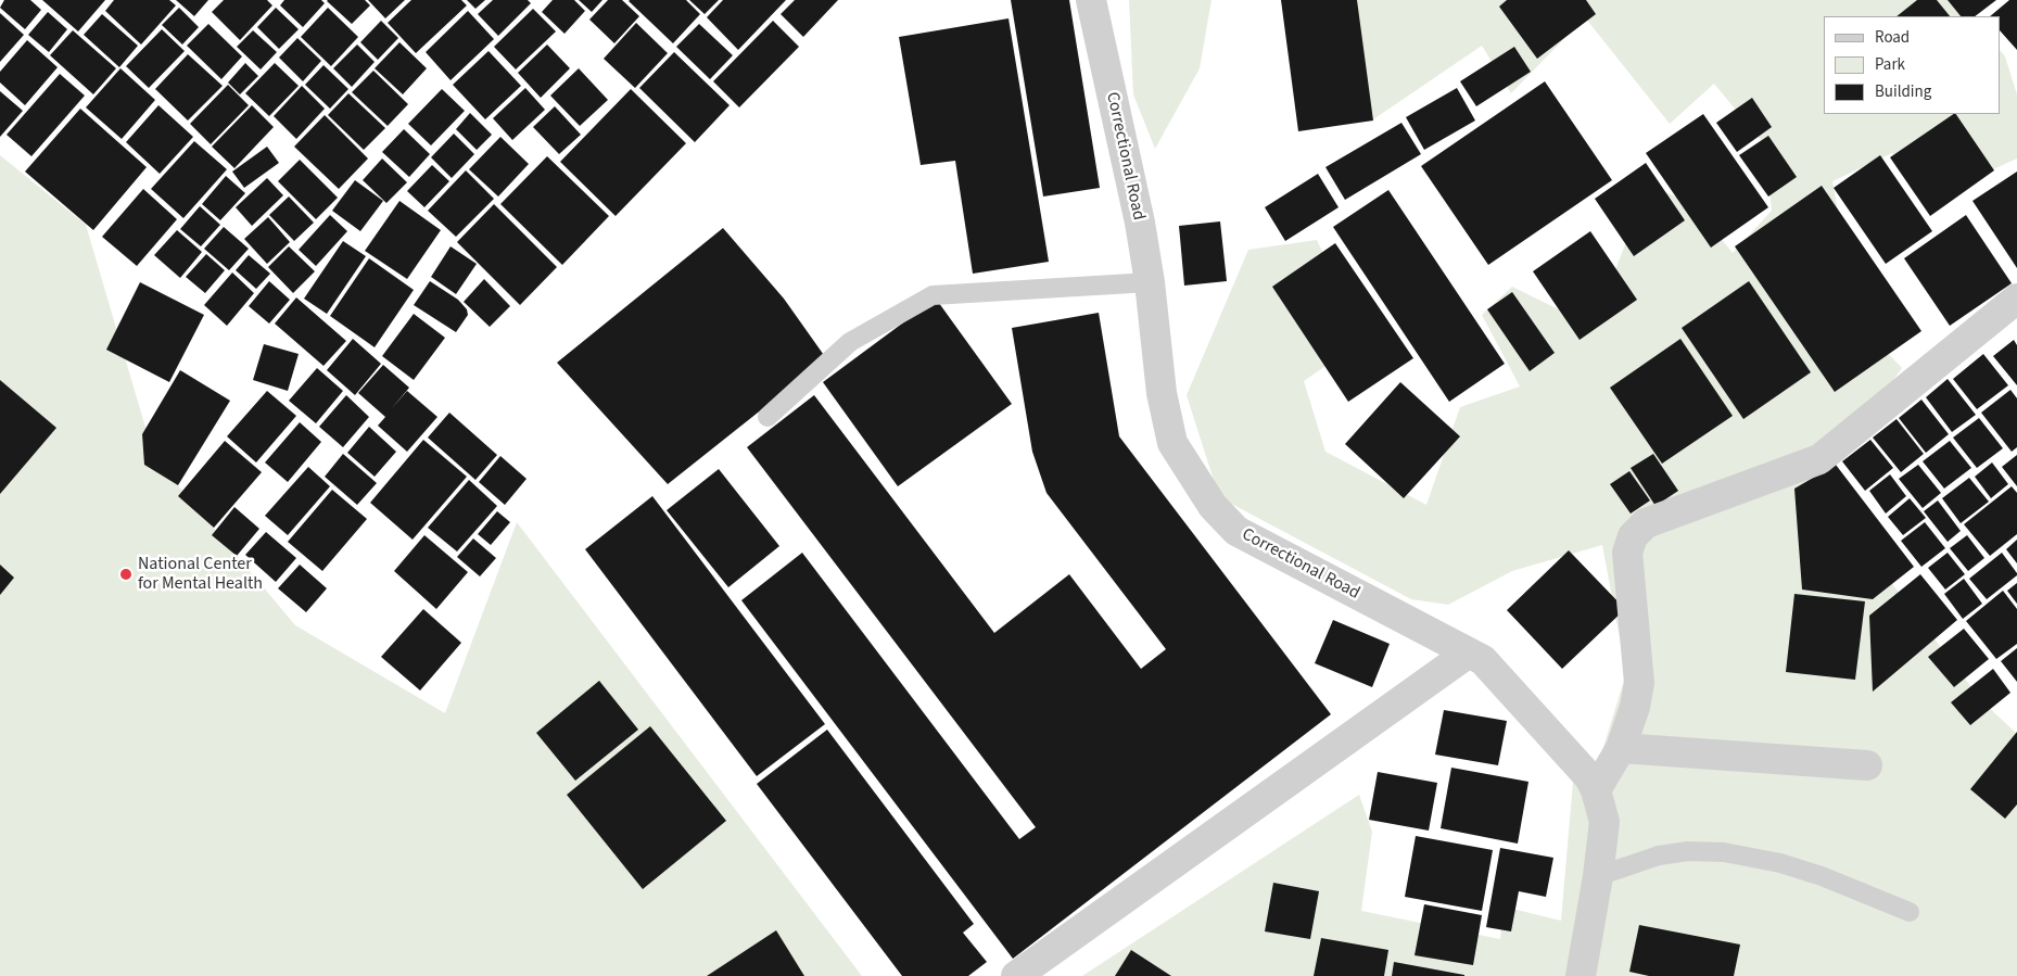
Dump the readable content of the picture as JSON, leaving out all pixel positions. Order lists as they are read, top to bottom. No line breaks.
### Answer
{"streets":{"street":["Correctional Road"]},"places":["National Center for Mental Health"],"legend":["Road","Park","Building"]}
